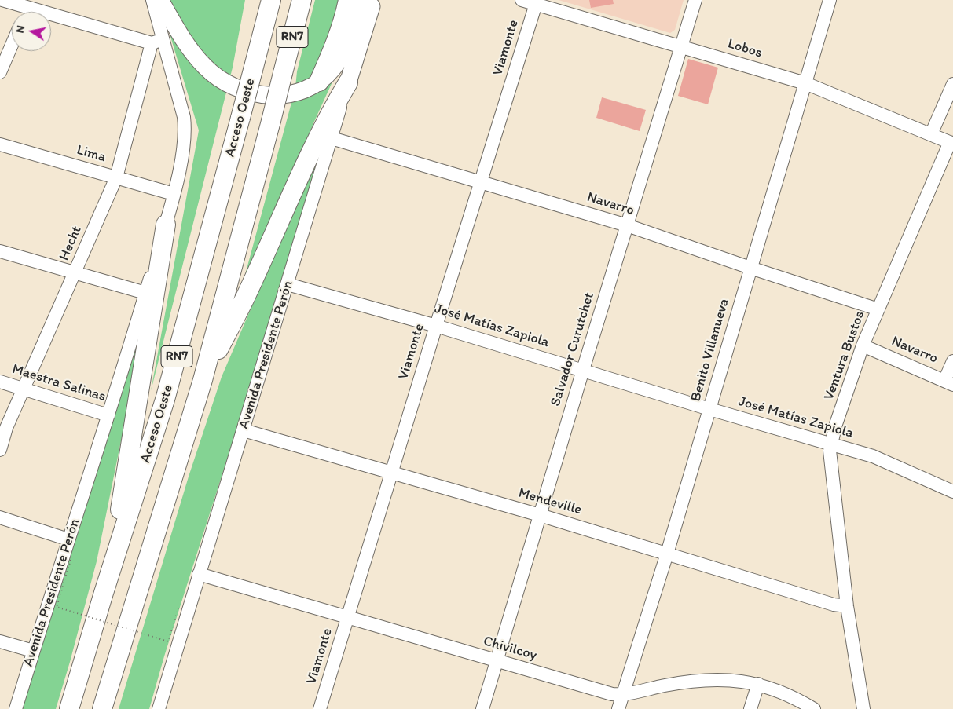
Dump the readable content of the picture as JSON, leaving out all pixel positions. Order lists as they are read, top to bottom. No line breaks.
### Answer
{"streets":{"highway":["RN7","Acceso Oeste"],"main road":["Avenida Presidente Perón"],"street":["Viamonte","Lobos","Lima","Navarro","Hecht","José Matías Zapiola","Salvador Curutchet","Benito Villanueva","Ventura Bustos","Maestra Salinas","Mendeville","Chivilcoy"]},"crossings":[["Viamonte","Lobos"],["Viamonte","Navarro"],["Viamonte","José Matías Zapiola"],["Viamonte","Mendeville"],["Viamonte","Chivilcoy"],["Lobos","Salvador Curutchet"],["Lobos","Benito Villanueva"],["Lobos","Ventura Bustos"],["Lima","Hecht"],["Lima","Avenida Presidente Perón"],["Navarro","Salvador Curutchet"],["Navarro","Benito Villanueva"],["Navarro","Avenida Presidente Perón"],["Navarro","Ventura Bustos"],["Hecht","Avenida Presidente Perón"],["Hecht","Maestra Salinas"],["José Matías Zapiola","Salvador Curutchet"],["José Matías Zapiola","Benito Villanueva"],["José Matías Zapiola","Avenida Presidente Perón"],["José Matías Zapiola","Ventura Bustos"],["Salvador Curutchet","Mendeville"],["Salvador Curutchet","Chivilcoy"],["Benito Villanueva","Mendeville"],["Benito Villanueva","Chivilcoy"],["Avenida Presidente Perón","Maestra Salinas"],["Avenida Presidente Perón","Mendeville"],["Avenida Presidente Perón","Chivilcoy"],["Ventura Bustos","Mendeville"]],"north":"left"}
